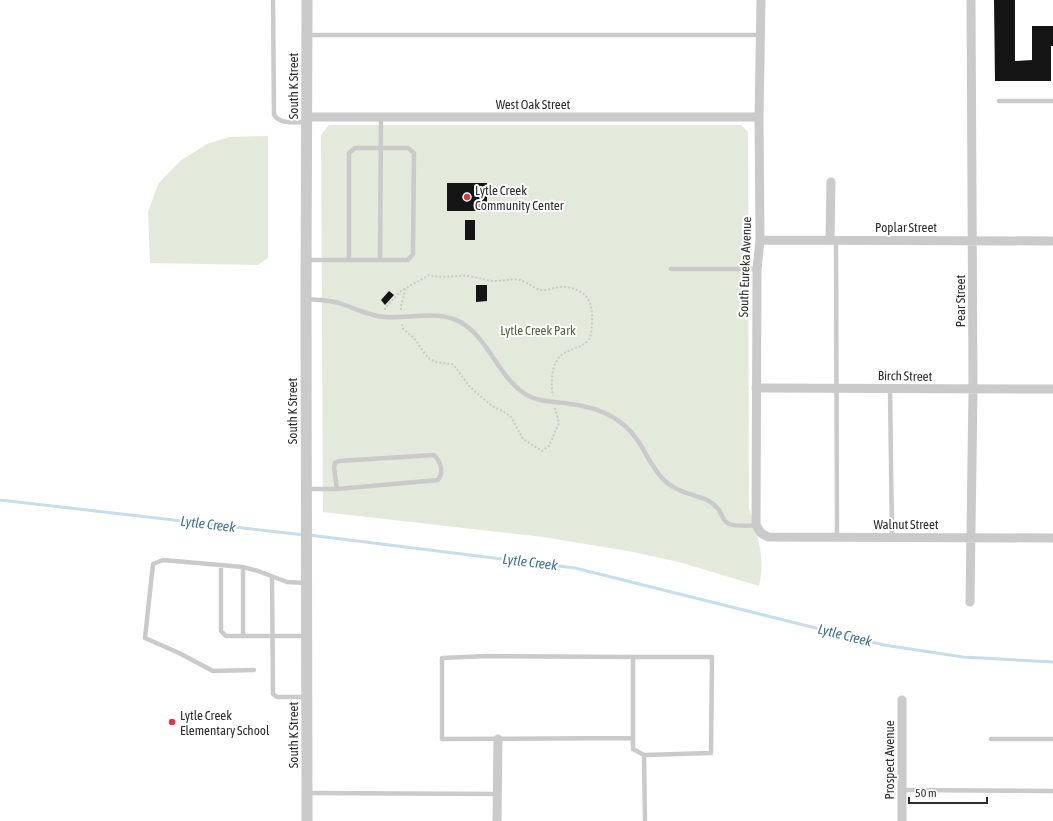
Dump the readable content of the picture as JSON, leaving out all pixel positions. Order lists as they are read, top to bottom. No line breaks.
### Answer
{"streets":{"street":["South K Street","West Oak Street","Poplar Street","South Eureka Avenue","Pear Street","Birch Street","Walnut Street","Prospect Avenue"]},"crossings":[["South K Street","West Oak Street"],["West Oak Street","South Eureka Avenue"],["Poplar Street","South Eureka Avenue"],["Poplar Street","Pear Street"],["South Eureka Avenue","Birch Street"],["South Eureka Avenue","Walnut Street"],["Pear Street","Birch Street"],["Pear Street","Walnut Street"]],"water":["Lytle Creek"],"parks":["Lytle Creek Park"],"places":["Lytle Creek Community Center","Lytle Creek Elementary School"],"scale_bar":"50 m"}
